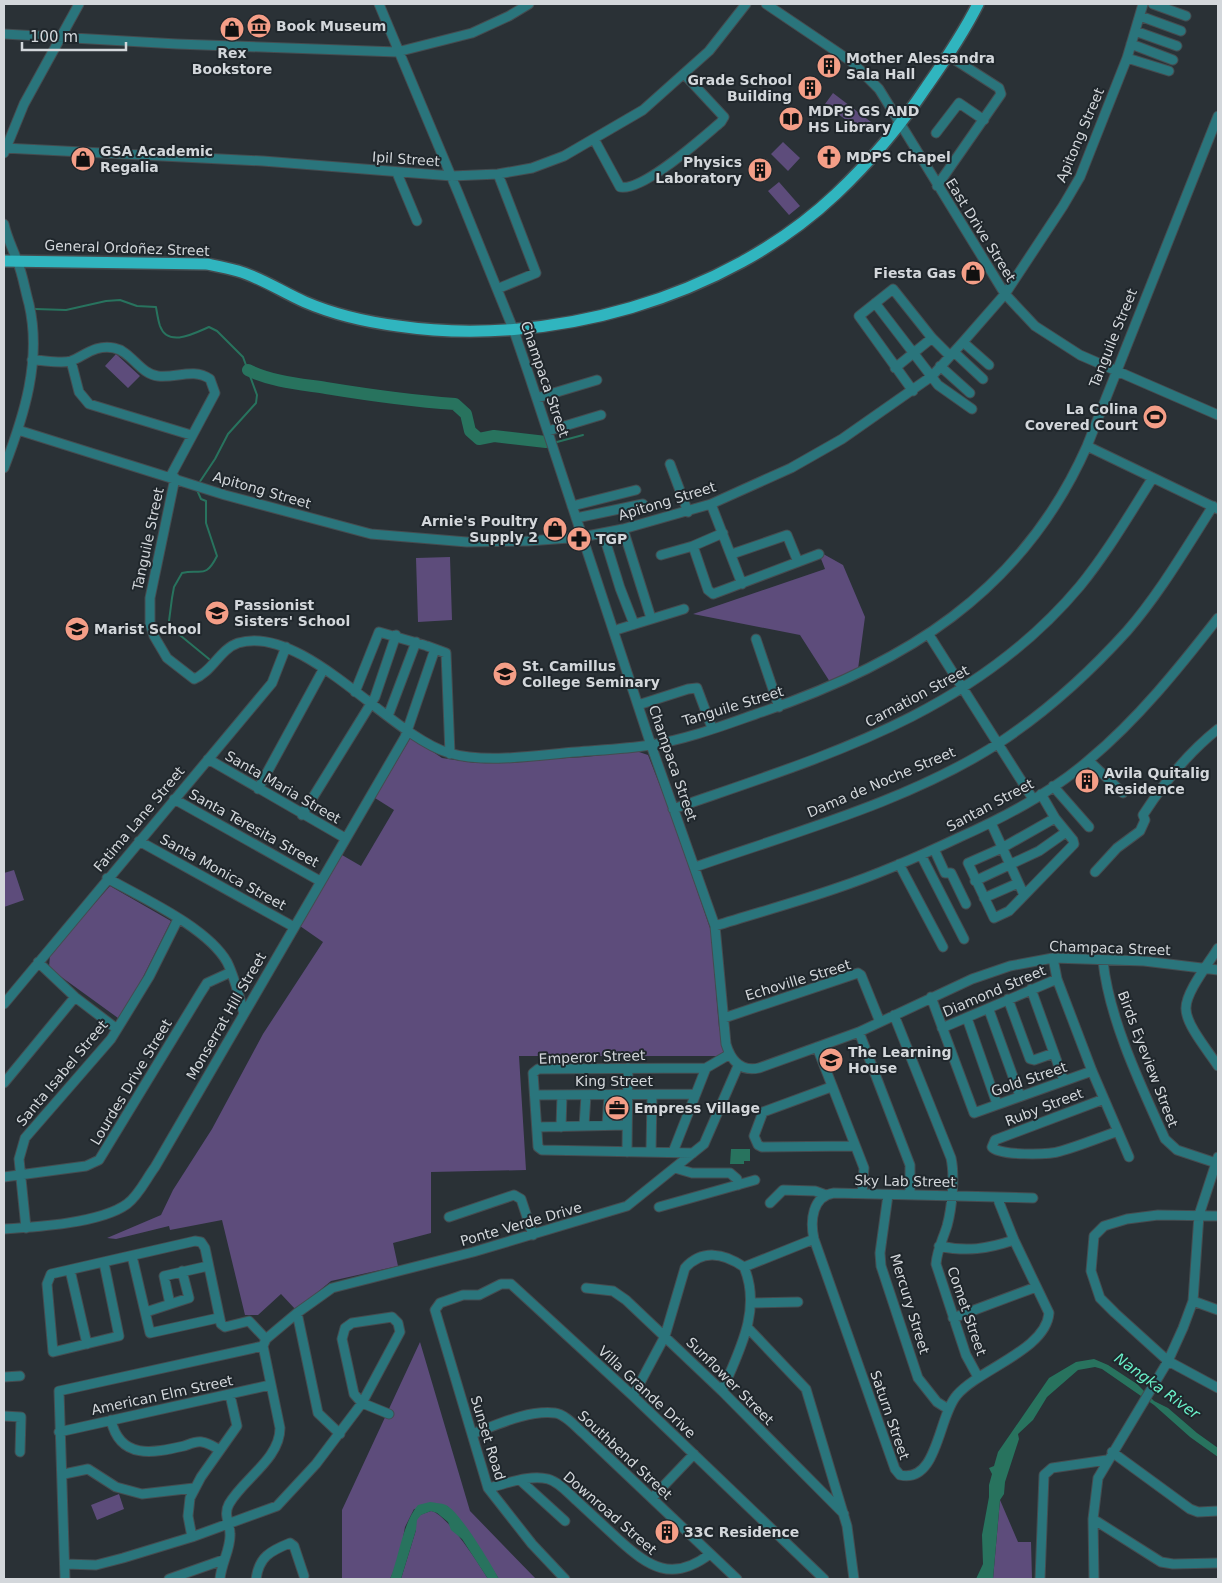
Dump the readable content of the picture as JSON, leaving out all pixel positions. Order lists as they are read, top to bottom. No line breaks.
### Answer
{"streets":{"main road":["General Ordoñez Street"],"street":["Apitong Street","Ipil Street","East Drive Street","Tanguile Street","Champaca Street","Carnation Street","Dama de Noche Street","Santa Maria Street","Santan Street","Fatima Lane Street","Santa Teresita Street","Santa Monica Street","Echoville Street","Diamond Street","Monserrat Hill Street","Emperor Street","Birds Eyeview Street","Santa Isabel Street","Gold Street","King Street","Lourdes Drive Street","Ruby Street","Sky Lab Street","Ponte Verde Drive","Mercury Street","Comet Street","Sunflower Street","Villa Grande Drive","American Elm Street","Saturn Street","Sunset Road","Southbend Street","Downroad Street"]},"crossings":[["Apitong Street","East Drive Street"],["Apitong Street","Tanguile Street"],["Apitong Street","Champaca Street"],["Ipil Street","Champaca Street"],["East Drive Street","General Ordoñez Street"],["East Drive Street","Tanguile Street"],["General Ordoñez Street","Champaca Street"],["Tanguile Street","Champaca Street"],["Tanguile Street","Fatima Lane Street"],["Tanguile Street","Monserrat Hill Street"],["Champaca Street","Carnation Street"],["Champaca Street","Dama de Noche Street"],["Champaca Street","Santan Street"],["Champaca Street","Echoville Street"],["Champaca Street","Birds Eyeview Street"],["Champaca Street","Ponte Verde Drive"],["Champaca Street","Comet Street"],["Santa Maria Street","Fatima Lane Street"],["Santa Maria Street","Monserrat Hill Street"],["Fatima Lane Street","Santa Teresita Street"],["Fatima Lane Street","Santa Monica Street"],["Santa Teresita Street","Monserrat Hill Street"],["Santa Monica Street","Monserrat Hill Street"],["Diamond Street","Gold Street"],["Monserrat Hill Street","Santa Isabel Street"],["Emperor Street","King Street"],["Emperor Street","Ponte Verde Drive"],["Santa Isabel Street","Lourdes Drive Street"],["Sky Lab Street","Mercury Street"],["Sky Lab Street","Comet Street"],["Mercury Street","Saturn Street"],["Comet Street","Saturn Street"],["Villa Grande Drive","Sunset Road"],["Sunset Road","Southbend Street"],["Sunset Road","Downroad Street"],["Southbend Street","Downroad Street"]],"water":["Nangka River"],"places":{"museum":["Book Museum"],"shop":["Rex Bookstore","GSA Academic Regalia","Fiesta Gas","Arnie's Poultry Supply 2"],"building":["Mother Alessandra Sala Hall","Grade School Building","Physics Laboratory","Avila Quitalig Residence","33C Residence"],"library":["MDPS GS AND HS Library"],"church":["MDPS Chapel"],"sports":["La Colina Covered Court"],"pharmacy":["TGP"],"school or university":["Passionist Sisters' School","Marist School","St. Camillus College Seminary","The Learning House"],"office":["Empress Village"]},"scale_bar":"100 m"}
